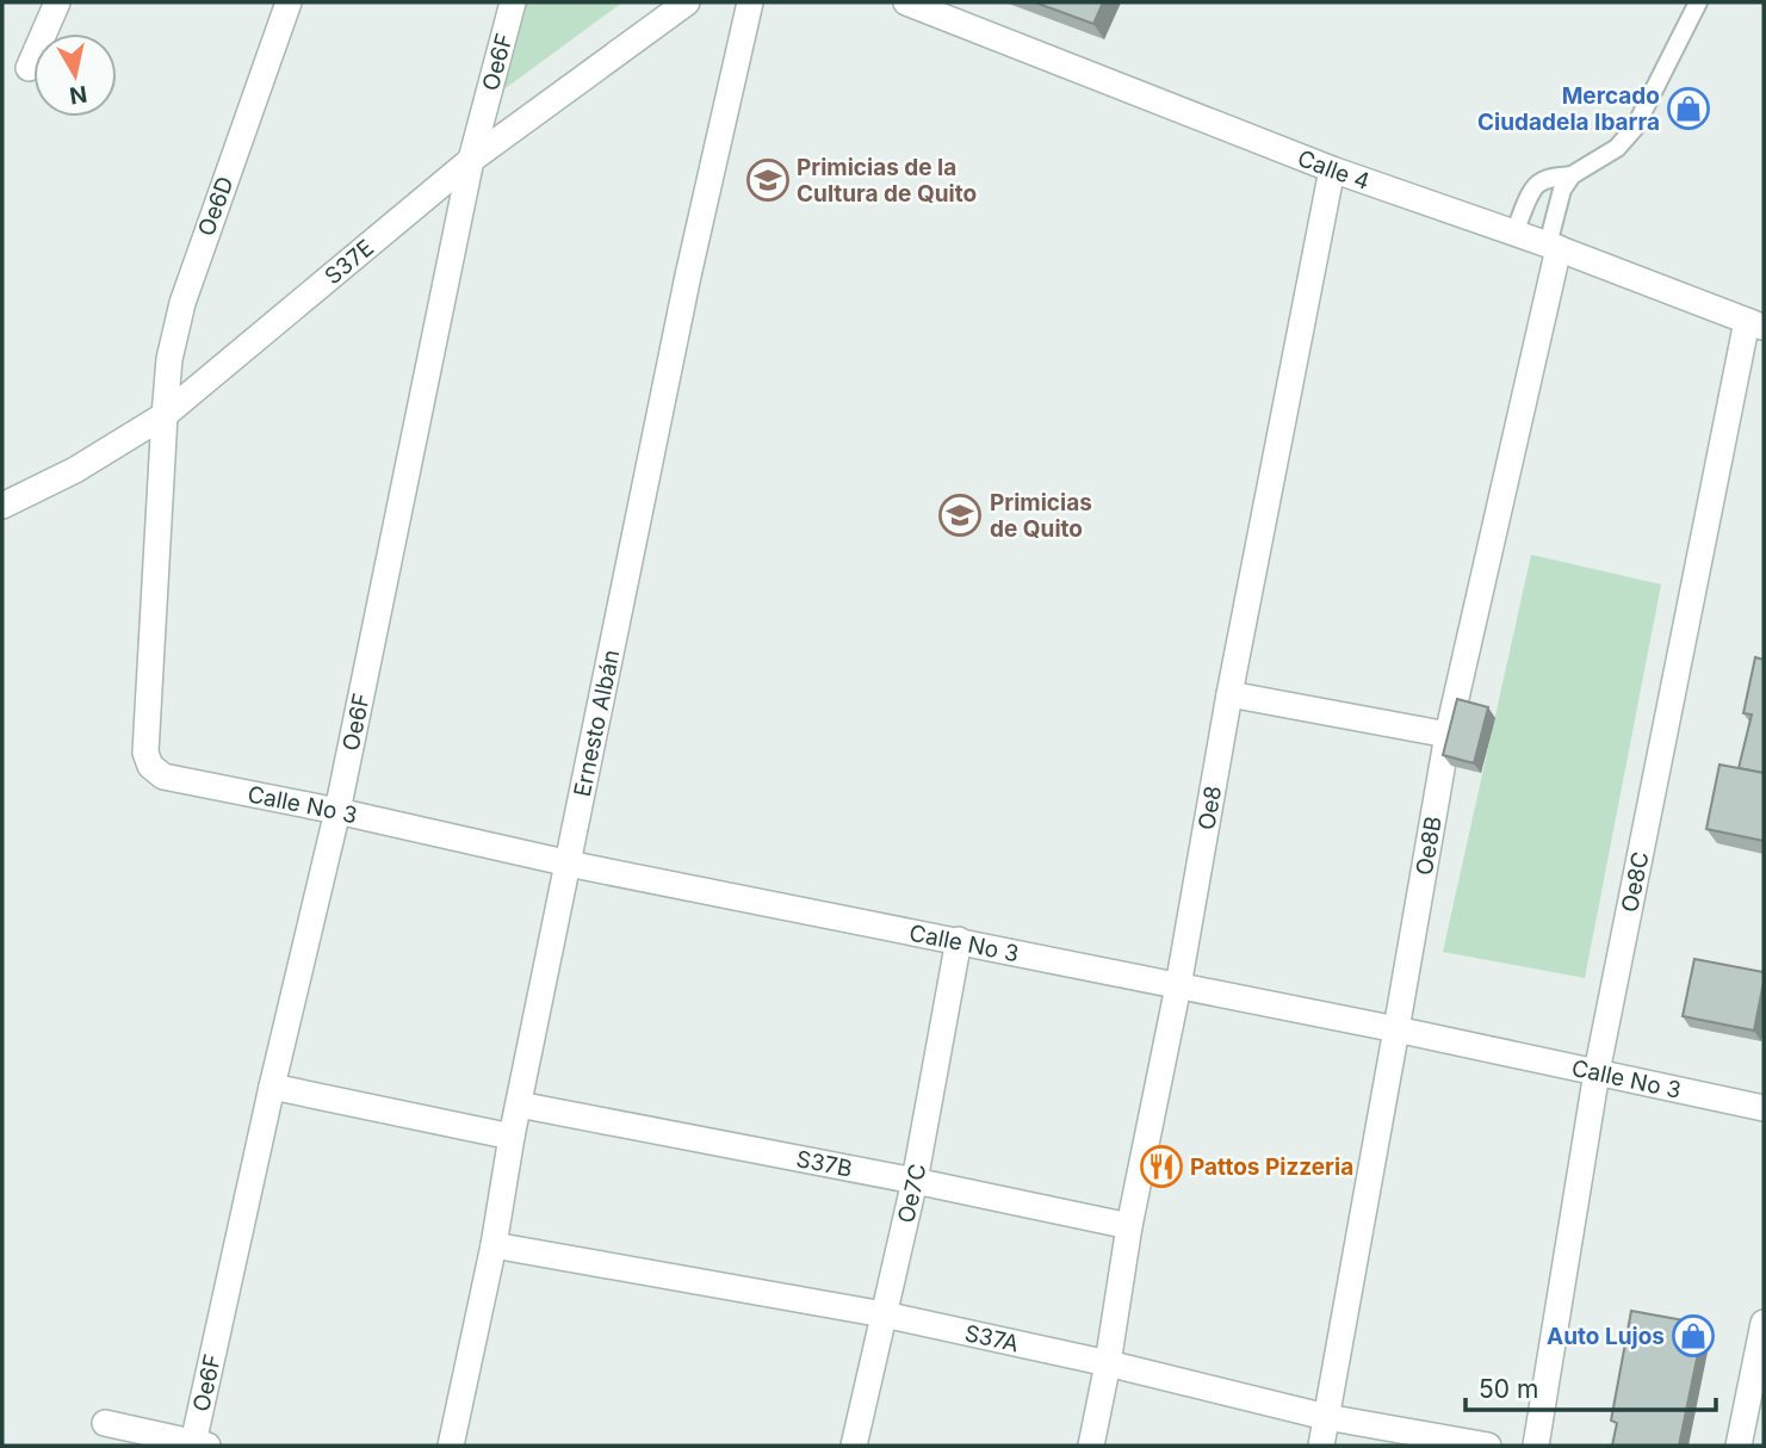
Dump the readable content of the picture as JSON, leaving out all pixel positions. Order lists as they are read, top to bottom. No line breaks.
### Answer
{"streets":{"street":["Oe6F","Calle 4","Oe6D","S37E","Ernesto Albán","Calle No 3","Oe8","Oe8B","Oe8C","S37B","Oe7C","S37A"]},"crossings":[["Oe6F","S37E"],["Oe6F","Calle No 3"],["Calle 4","Oe8"],["Calle 4","Oe8B"],["Calle 4","Oe8C"],["Oe6D","S37E"],["Oe6D","Calle No 3"],["Ernesto Albán","Calle No 3"],["Ernesto Albán","S37B"],["Ernesto Albán","S37A"],["Calle No 3","Oe8"],["Calle No 3","Oe8B"],["Calle No 3","Oe8C"],["Calle No 3","Oe7C"],["Oe8","S37B"],["Oe8","S37A"],["Oe8B","S37A"],["S37B","Oe7C"],["Oe7C","S37A"]],"places":{"shop":["Mercado Ciudadela Ibarra","Auto Lujos"],"school or university":["Primicias de la Cultura de Quito","Primicias de Quito"],"restaurant":["Pattos Pizzeria"]},"scale_bar":"50 m","north":"bottom"}
